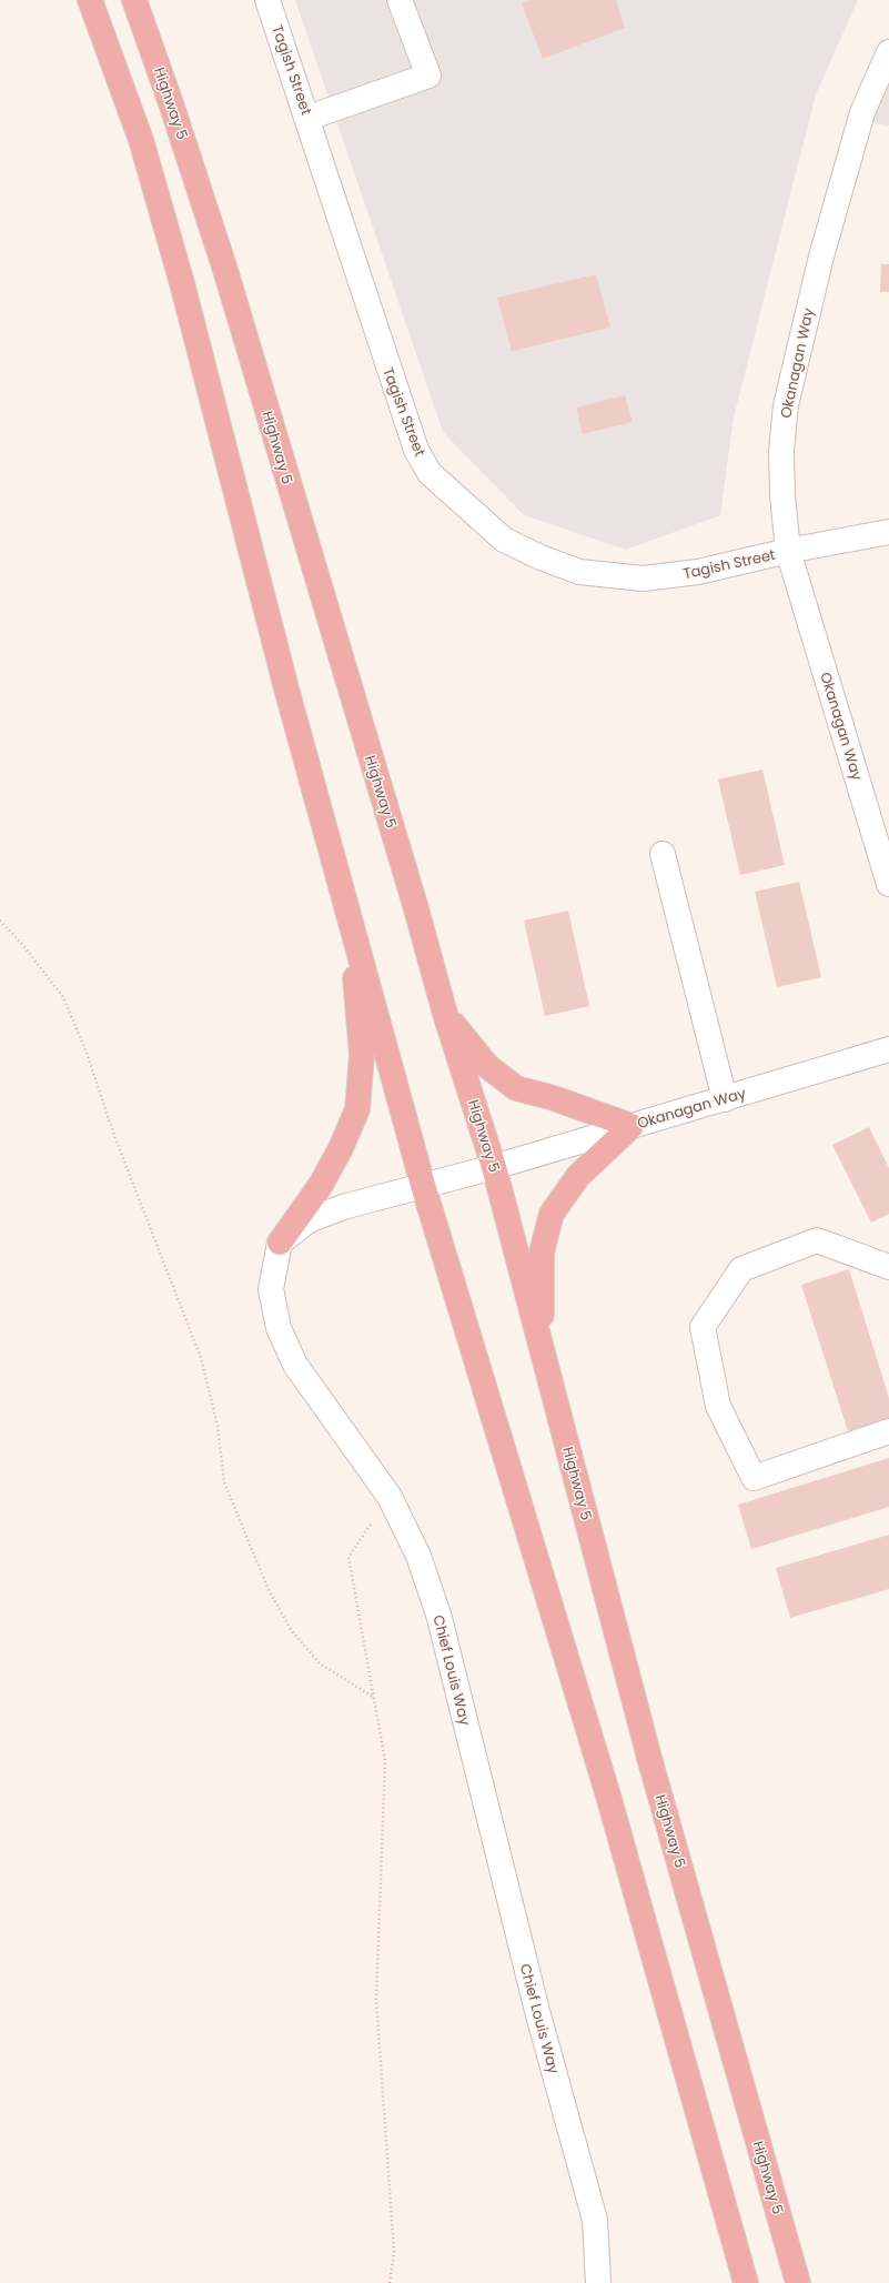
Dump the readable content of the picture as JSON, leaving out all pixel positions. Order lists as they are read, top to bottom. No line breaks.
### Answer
{"streets":{"highway":["Highway 5"],"street":["Tagish Street","Okanagan Way","Chief Louis Way"]},"crossings":[["Tagish Street","Okanagan Way"],["Highway 5","Okanagan Way"]]}
